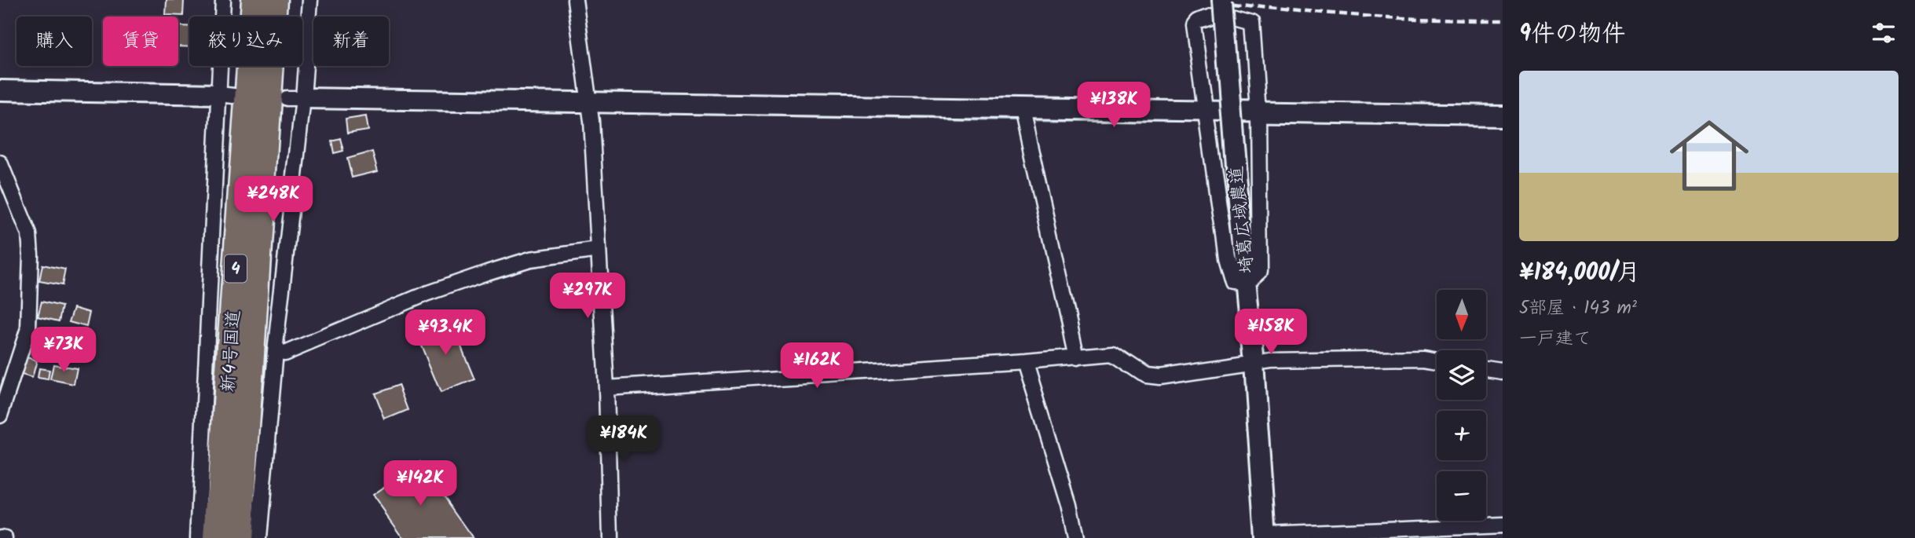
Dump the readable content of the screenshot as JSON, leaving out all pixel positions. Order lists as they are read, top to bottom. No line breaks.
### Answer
{"streets":{"highway":["4","新4号国道"],"street":["埼葛広域農道"]},"north":"bottom","page":{"heading":"9件の物件","chip":["購入","賃貸","絞り込み","新着"],"list":[{"name":"¥184,000/月","note":"5部屋 · 143 m² · 一戸建て"}],"price":["¥138K","¥248K","¥297K","¥158K","¥93.4K","¥73K","¥162K","¥184K","¥142K"],"map_buttons":["+","−"]}}
